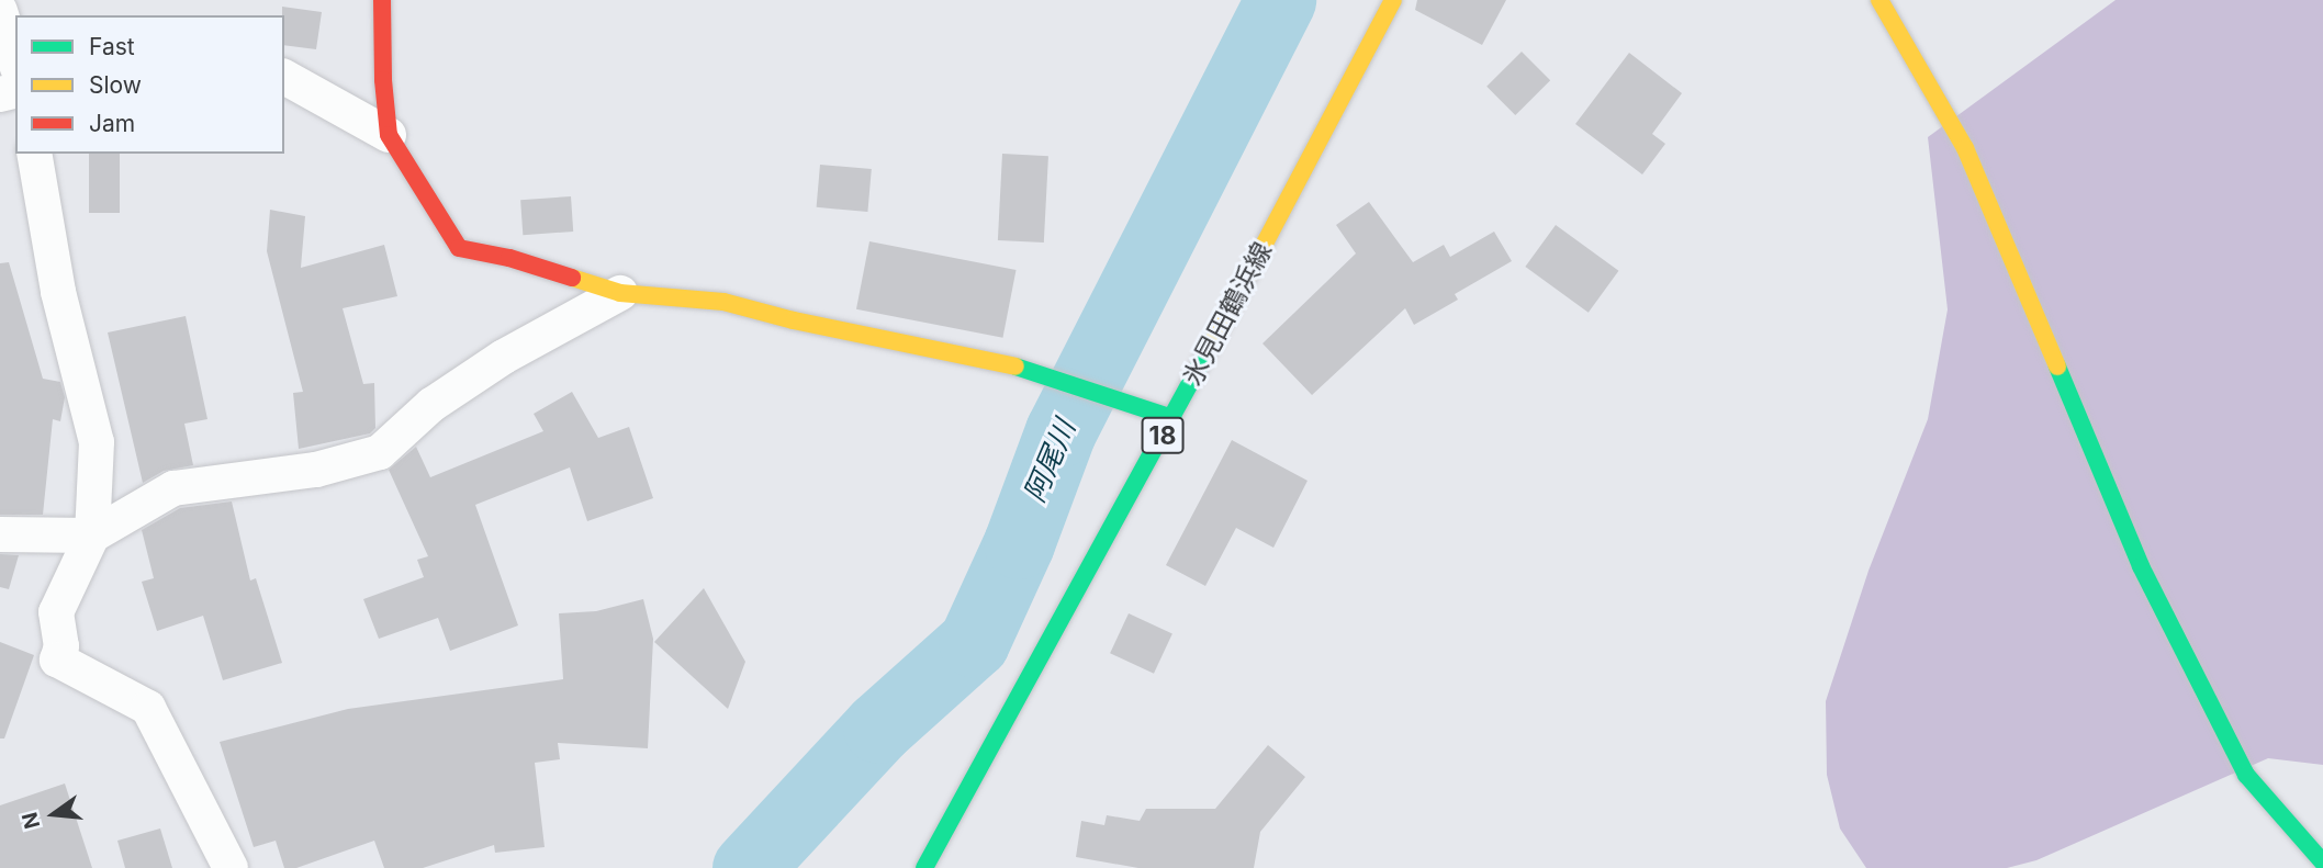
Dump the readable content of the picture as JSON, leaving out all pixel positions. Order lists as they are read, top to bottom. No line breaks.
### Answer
{"streets":{"street":["氷見田鶴浜線","18"]},"water":["阿尾川"],"legend":["Fast","Slow","Jam"],"north":"left"}
